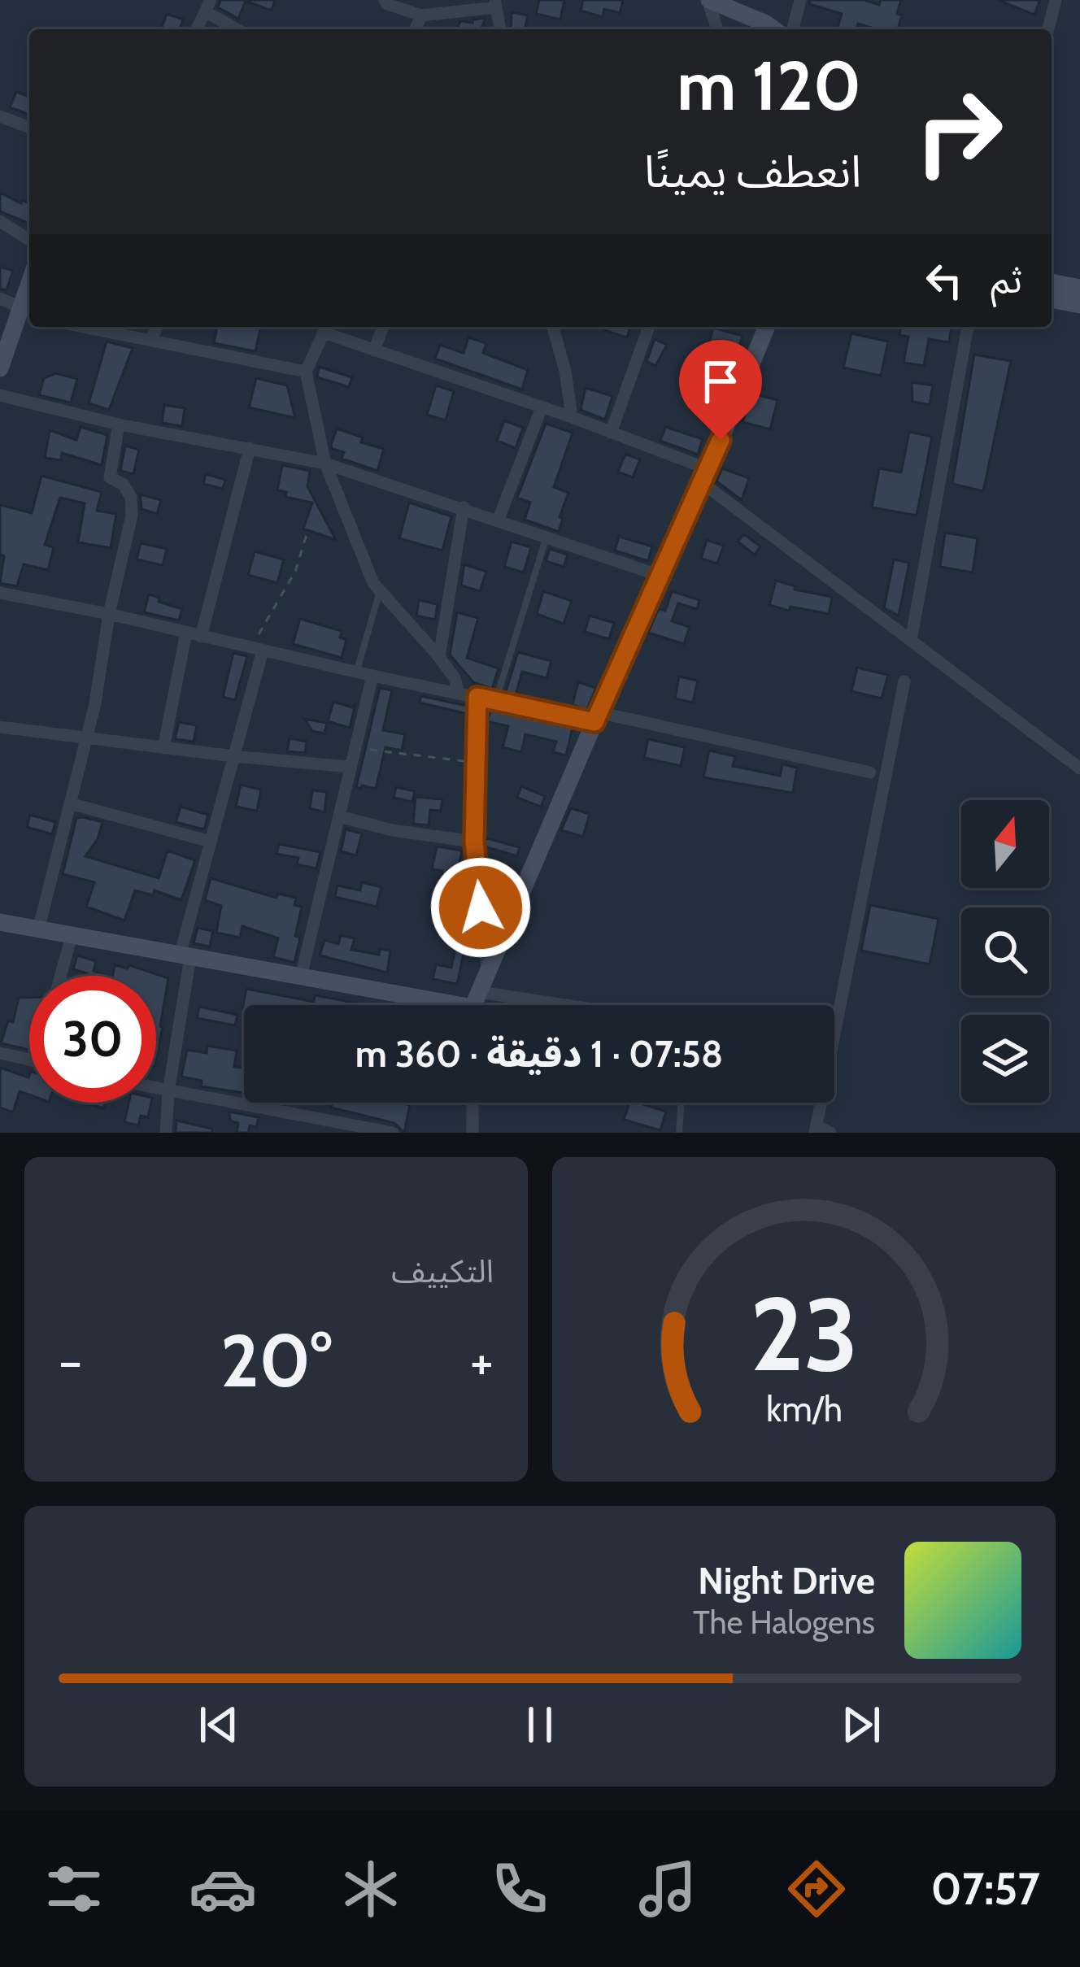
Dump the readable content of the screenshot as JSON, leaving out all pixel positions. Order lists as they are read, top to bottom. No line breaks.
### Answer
{"north":"top","page":{"turn":["120 m","انعطف يمينًا"],"then":"ثم","limit":"30","trip":"07:58 · 1 دقيقة · 360 m","tile":"التكييف","heat":["−","20°","+"],"song":["Night Drive","The Halogens"],"tabs":"07:57","gauge":["23","km/h"]}}
